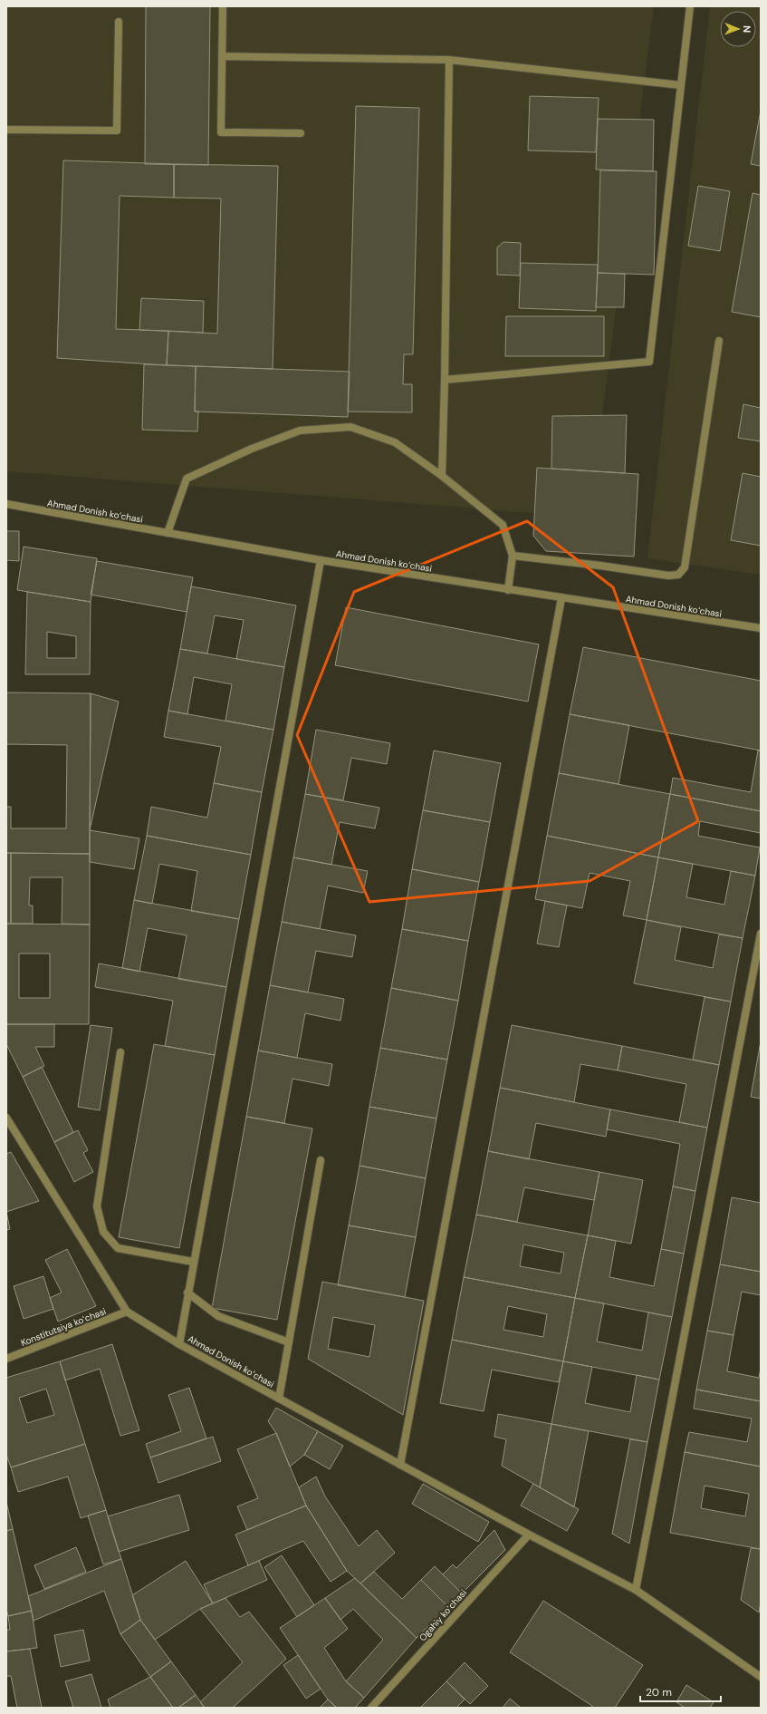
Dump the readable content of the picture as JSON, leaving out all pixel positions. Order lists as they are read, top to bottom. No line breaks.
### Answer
{"streets":{"street":["Ahmad Donish koʻchasi","Konstitutsiya koʻchasi","Ogahiy koʻchasi"]},"crossings":[["Ahmad Donish koʻchasi","Konstitutsiya koʻchasi"],["Ahmad Donish koʻchasi","Ogahiy koʻchasi"]],"scale_bar":"20 m","north":"right"}
